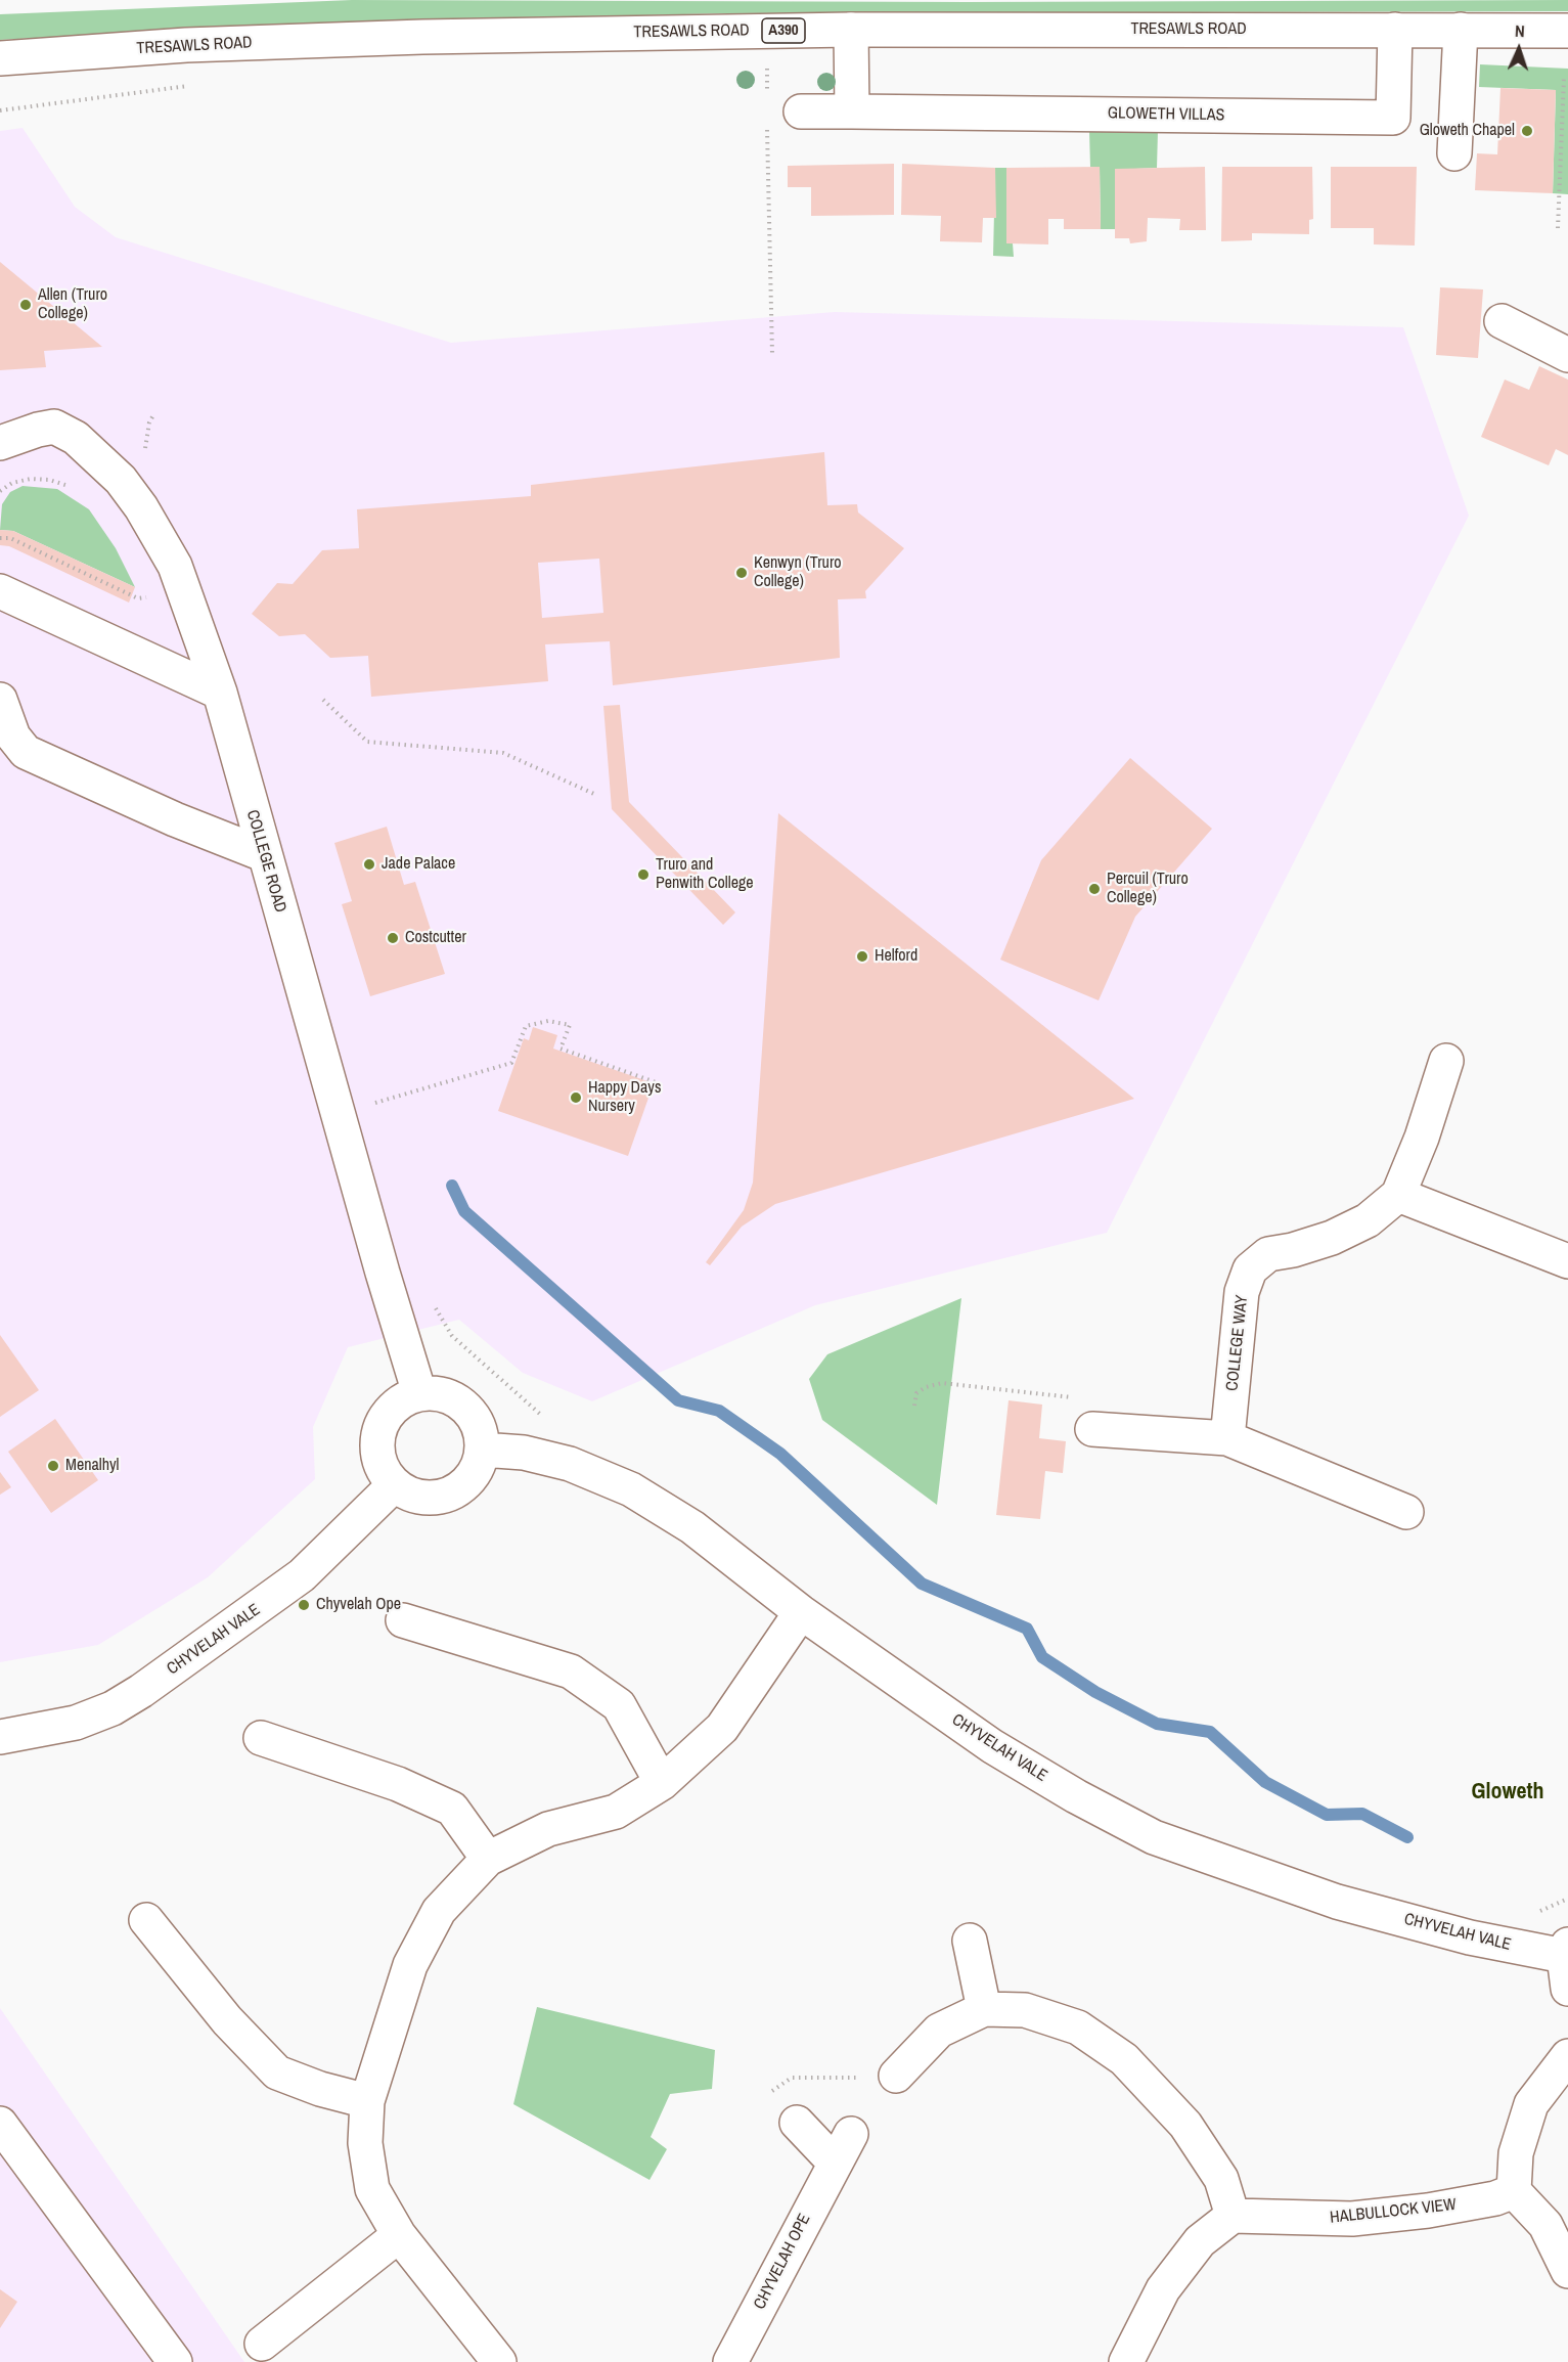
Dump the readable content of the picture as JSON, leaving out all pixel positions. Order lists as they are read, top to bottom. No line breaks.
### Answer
{"streets":{"main road":["TRESAWLS ROAD","A390","GLOWETH VILLAS","COLLEGE ROAD","COLLEGE WAY","CHYVELAH VALE","HALBULLOCK VIEW","CHYVELAH OPE"]},"crossings":[["TRESAWLS ROAD","GLOWETH VILLAS"],["COLLEGE ROAD","CHYVELAH VALE"]],"districts":["Gloweth"],"places":["Gloweth Chapel","Allen (Truro College)","Kenwyn (Truro College)","Jade Palace","Truro and Penwith College","Percuil (Truro College)","Costcutter","Helford","Happy Days Nursery","Menalhyl","Chyvelah Ope"],"north":"top"}
